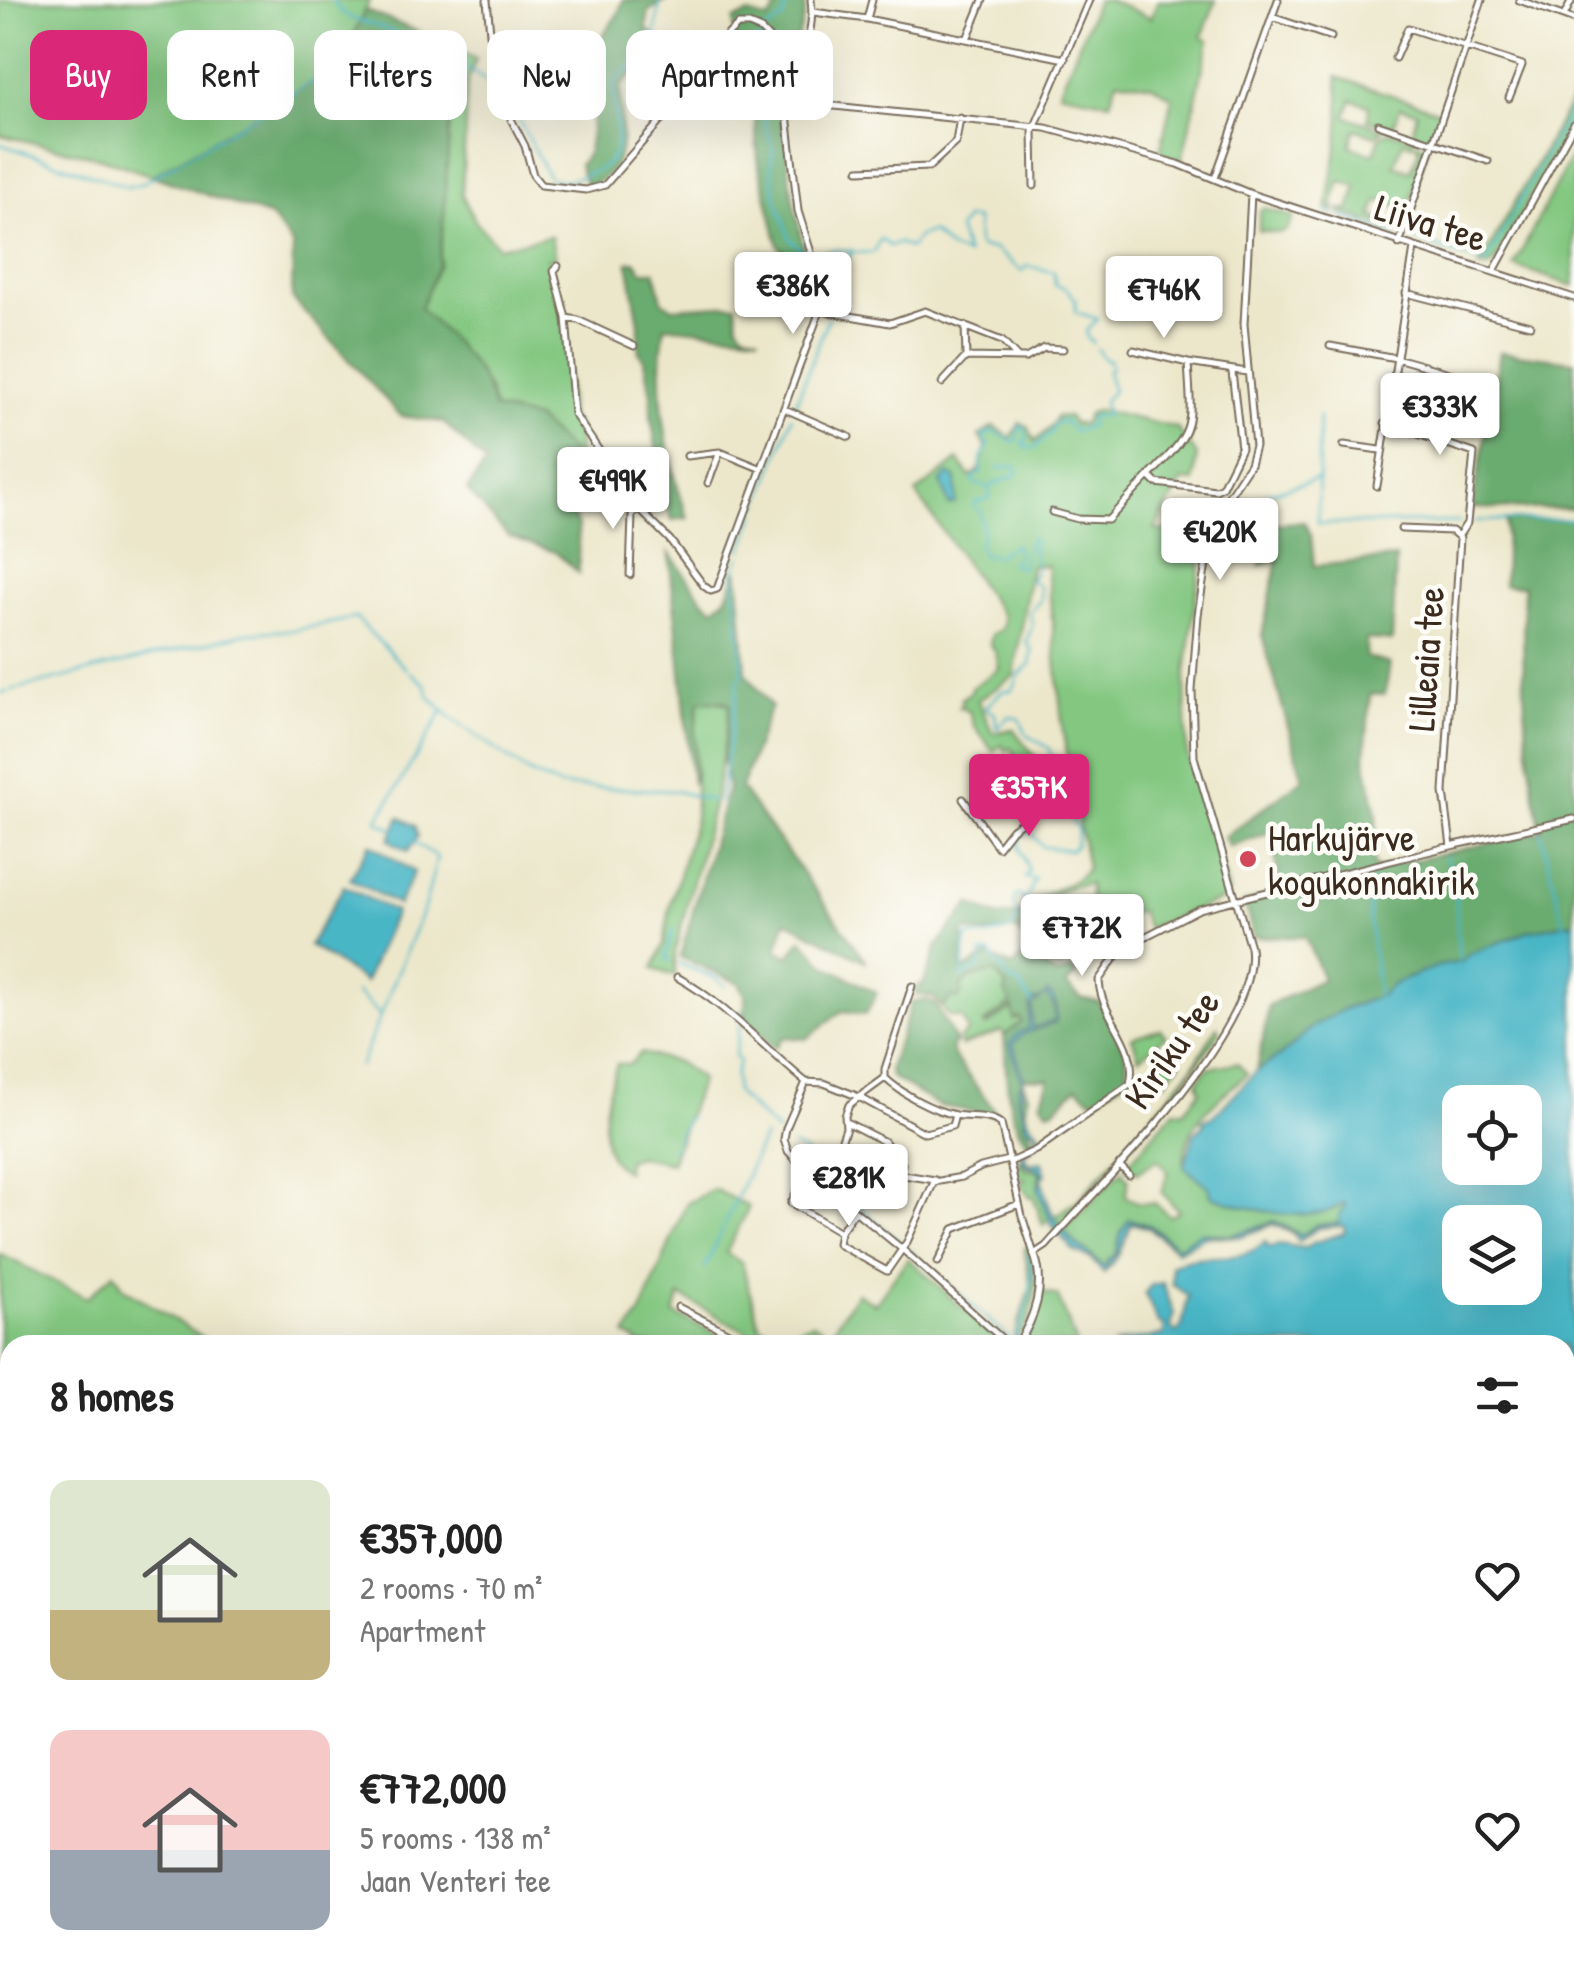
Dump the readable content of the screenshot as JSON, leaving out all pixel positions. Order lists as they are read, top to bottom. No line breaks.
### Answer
{"streets":{"street":["Liiva tee","Lilleaia tee","Kiriku tee"]},"crossings":[["Liiva tee","Kiriku tee"]],"places":["Harkujärve kogukonnakirik"],"page":{"chip":["Buy","Rent","Filters","New","Apartment"],"price":["€386K","€746K","€333K","€499K","€420K","€357K","€772K","€281K"],"heading":"8 homes","list":[{"name":"€357,000","note":"2 rooms · 70 m² · Apartment"},{"name":"€772,000","note":"5 rooms · 138 m² · Jaan Venteri tee"}]}}
